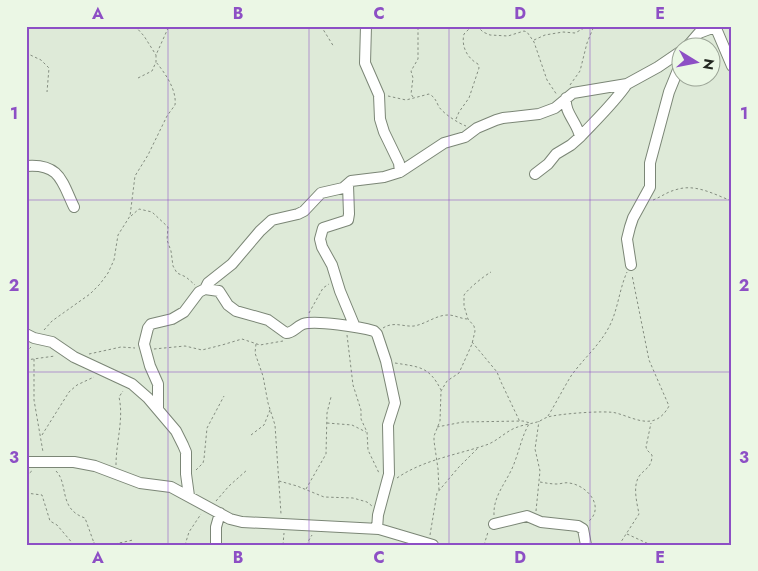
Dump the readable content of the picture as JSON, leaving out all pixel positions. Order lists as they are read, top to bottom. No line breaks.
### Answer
{"north":"right","grid":{"columns":["A","B","C","D","E"],"rows":["1","2","3"]}}
